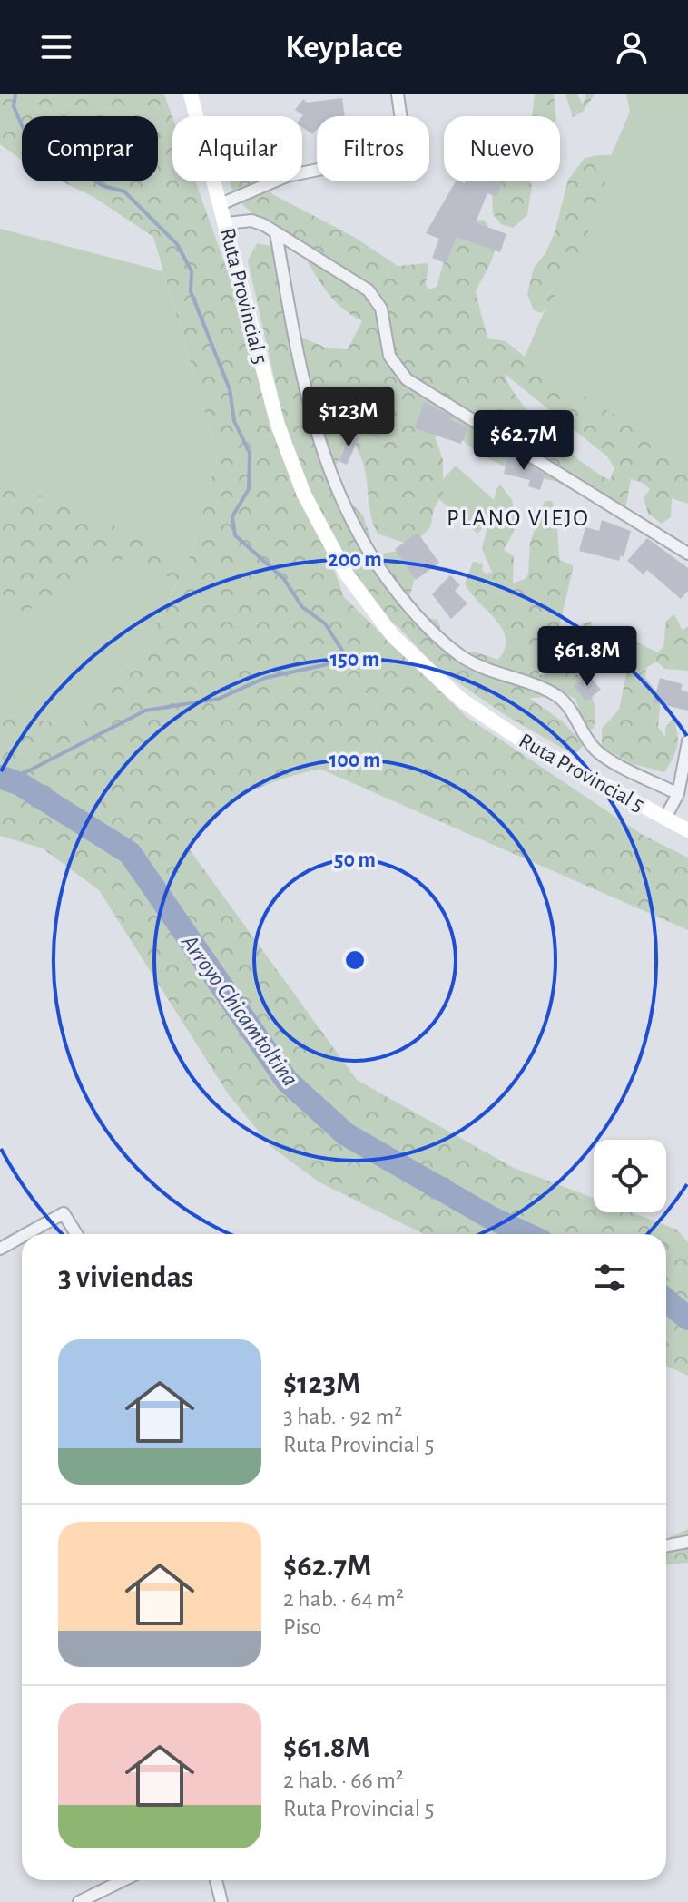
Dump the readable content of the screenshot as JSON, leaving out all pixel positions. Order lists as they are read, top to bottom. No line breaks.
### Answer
{"streets":{"main road":["Ruta Provincial 5"]},"districts":["PLANO VIEJO"],"water":["Arroyo Chicamtoltina"],"page":{"header":"Keyplace","chip":["Comprar","Alquilar","Filtros","Nuevo"],"price":["$123M","$62.7M","$61.8M"],"heading":"3 viviendas","list":[{"name":"$123M","note":"3 hab. · 92 m² · Ruta Provincial 5"},{"name":"$62.7M","note":"2 hab. · 64 m² · Piso"},{"name":"$61.8M","note":"2 hab. · 66 m² · Ruta Provincial 5"}]},"rings":["200 m","150 m","100 m","50 m"]}
